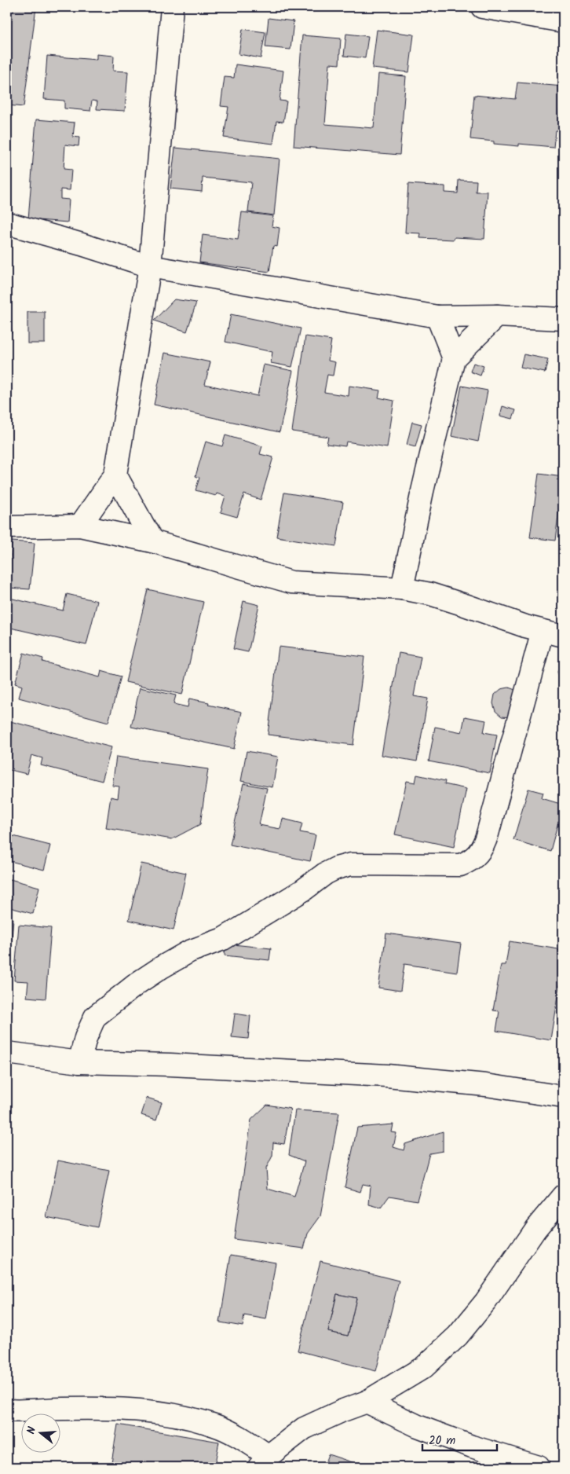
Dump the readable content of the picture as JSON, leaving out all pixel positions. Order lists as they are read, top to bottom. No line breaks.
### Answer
{"scale_bar":"20 m","north":"left"}
